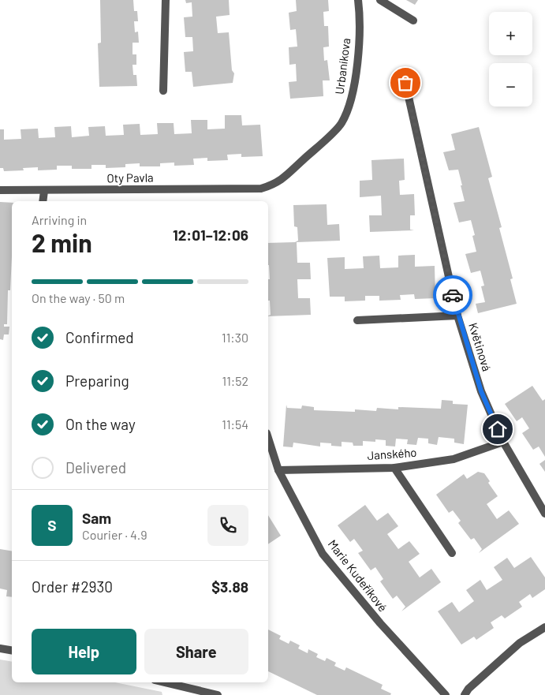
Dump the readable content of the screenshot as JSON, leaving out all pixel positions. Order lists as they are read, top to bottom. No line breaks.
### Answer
{"streets":{"street":["Urbaníkova","Oty Pavla","Květinová","Janského","Marie Kudeříkové"]},"crossings":[["Urbaníkova","Oty Pavla"],["Květinová","Janského"],["Janského","Marie Kudeříkové"]],"page":{"map_buttons":["+","−"],"heading":["2 min","Arriving in","12:01–12:06"],"panel":["Sam","Courier · 4.9","Order #2930","$3.88"],"bar":"On the way · 50 m","list":[["Confirmed","11:30"],["Preparing","11:52"],["On the way","11:54"],"Delivered"],"round":"S","buttons":["Help","Share"]}}
